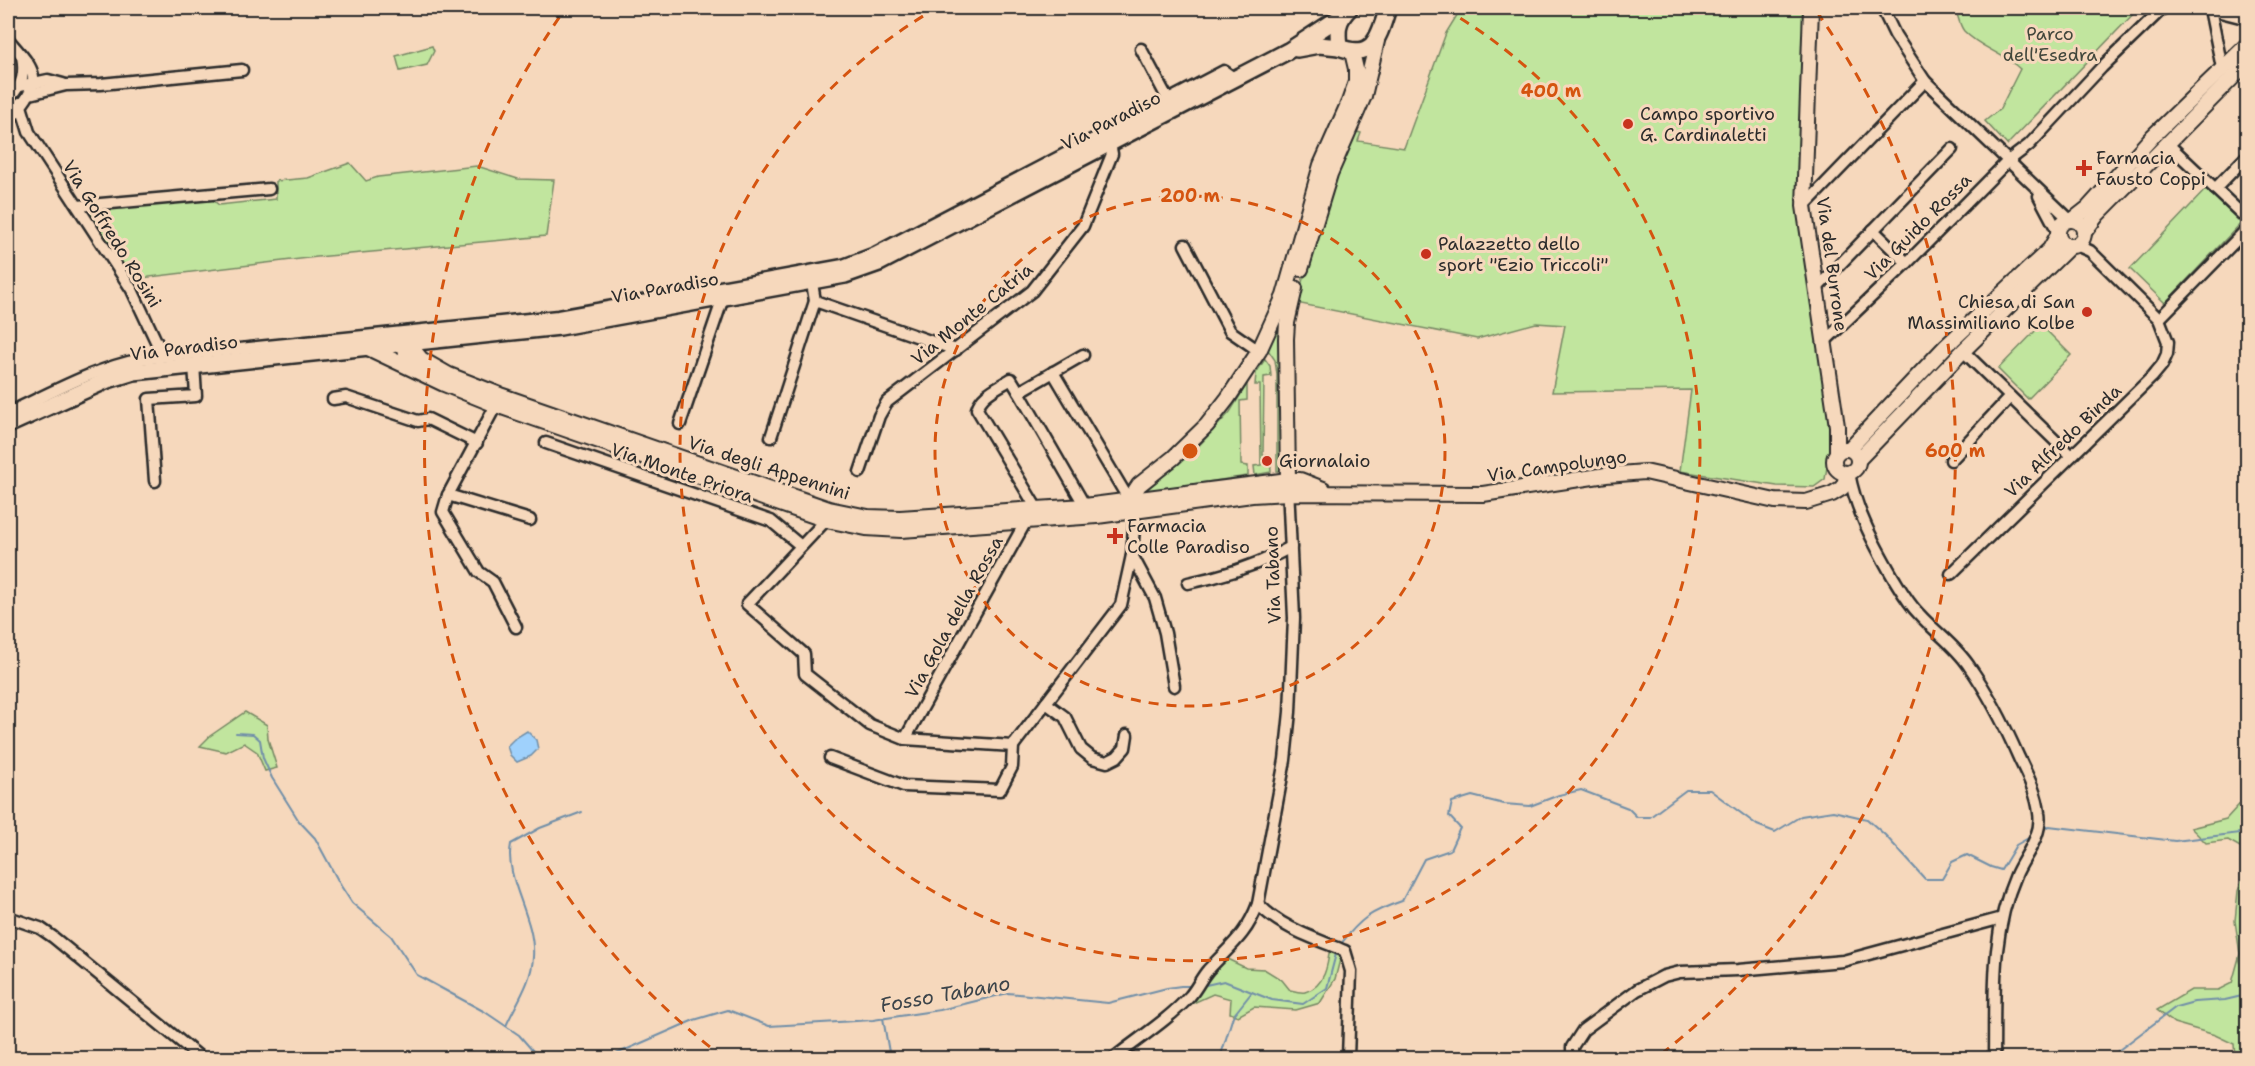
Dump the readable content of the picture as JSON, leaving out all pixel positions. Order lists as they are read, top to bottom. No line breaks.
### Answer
{"streets":{"main road":["Via Paradiso"],"street":["Via Guido Rossa","Via Goffredo Rosini","Via del Burrone","Via Monte Catria","Via Alfredo Binda","Via Campolungo","Via degli Appennini","Via Monte Priora","Via Tabano","Via Gola della Rossa"]},"crossings":[["Via Paradiso","Via Monte Catria"],["Via Paradiso","Via degli Appennini"],["Via Guido Rossa","Via del Burrone"],["Via del Burrone","Via Campolungo"],["Via Campolungo","Via degli Appennini"],["Via Campolungo","Via Tabano"],["Via degli Appennini","Via Tabano"],["Via degli Appennini","Via Gola della Rossa"]],"water":["Fosso Tabano"],"parks":["Parco dell'Esedra"],"places":{"other":["Campo sportivo G. Cardinaletti","Palazzetto dello sport \"Ezio Triccoli\"","Chiesa di San Massimiliano Kolbe","Giornalaio"],"health":["Farmacia Fausto Coppi","Farmacia Colle Paradiso"]},"rings":["400 m","200 m","600 m"]}
